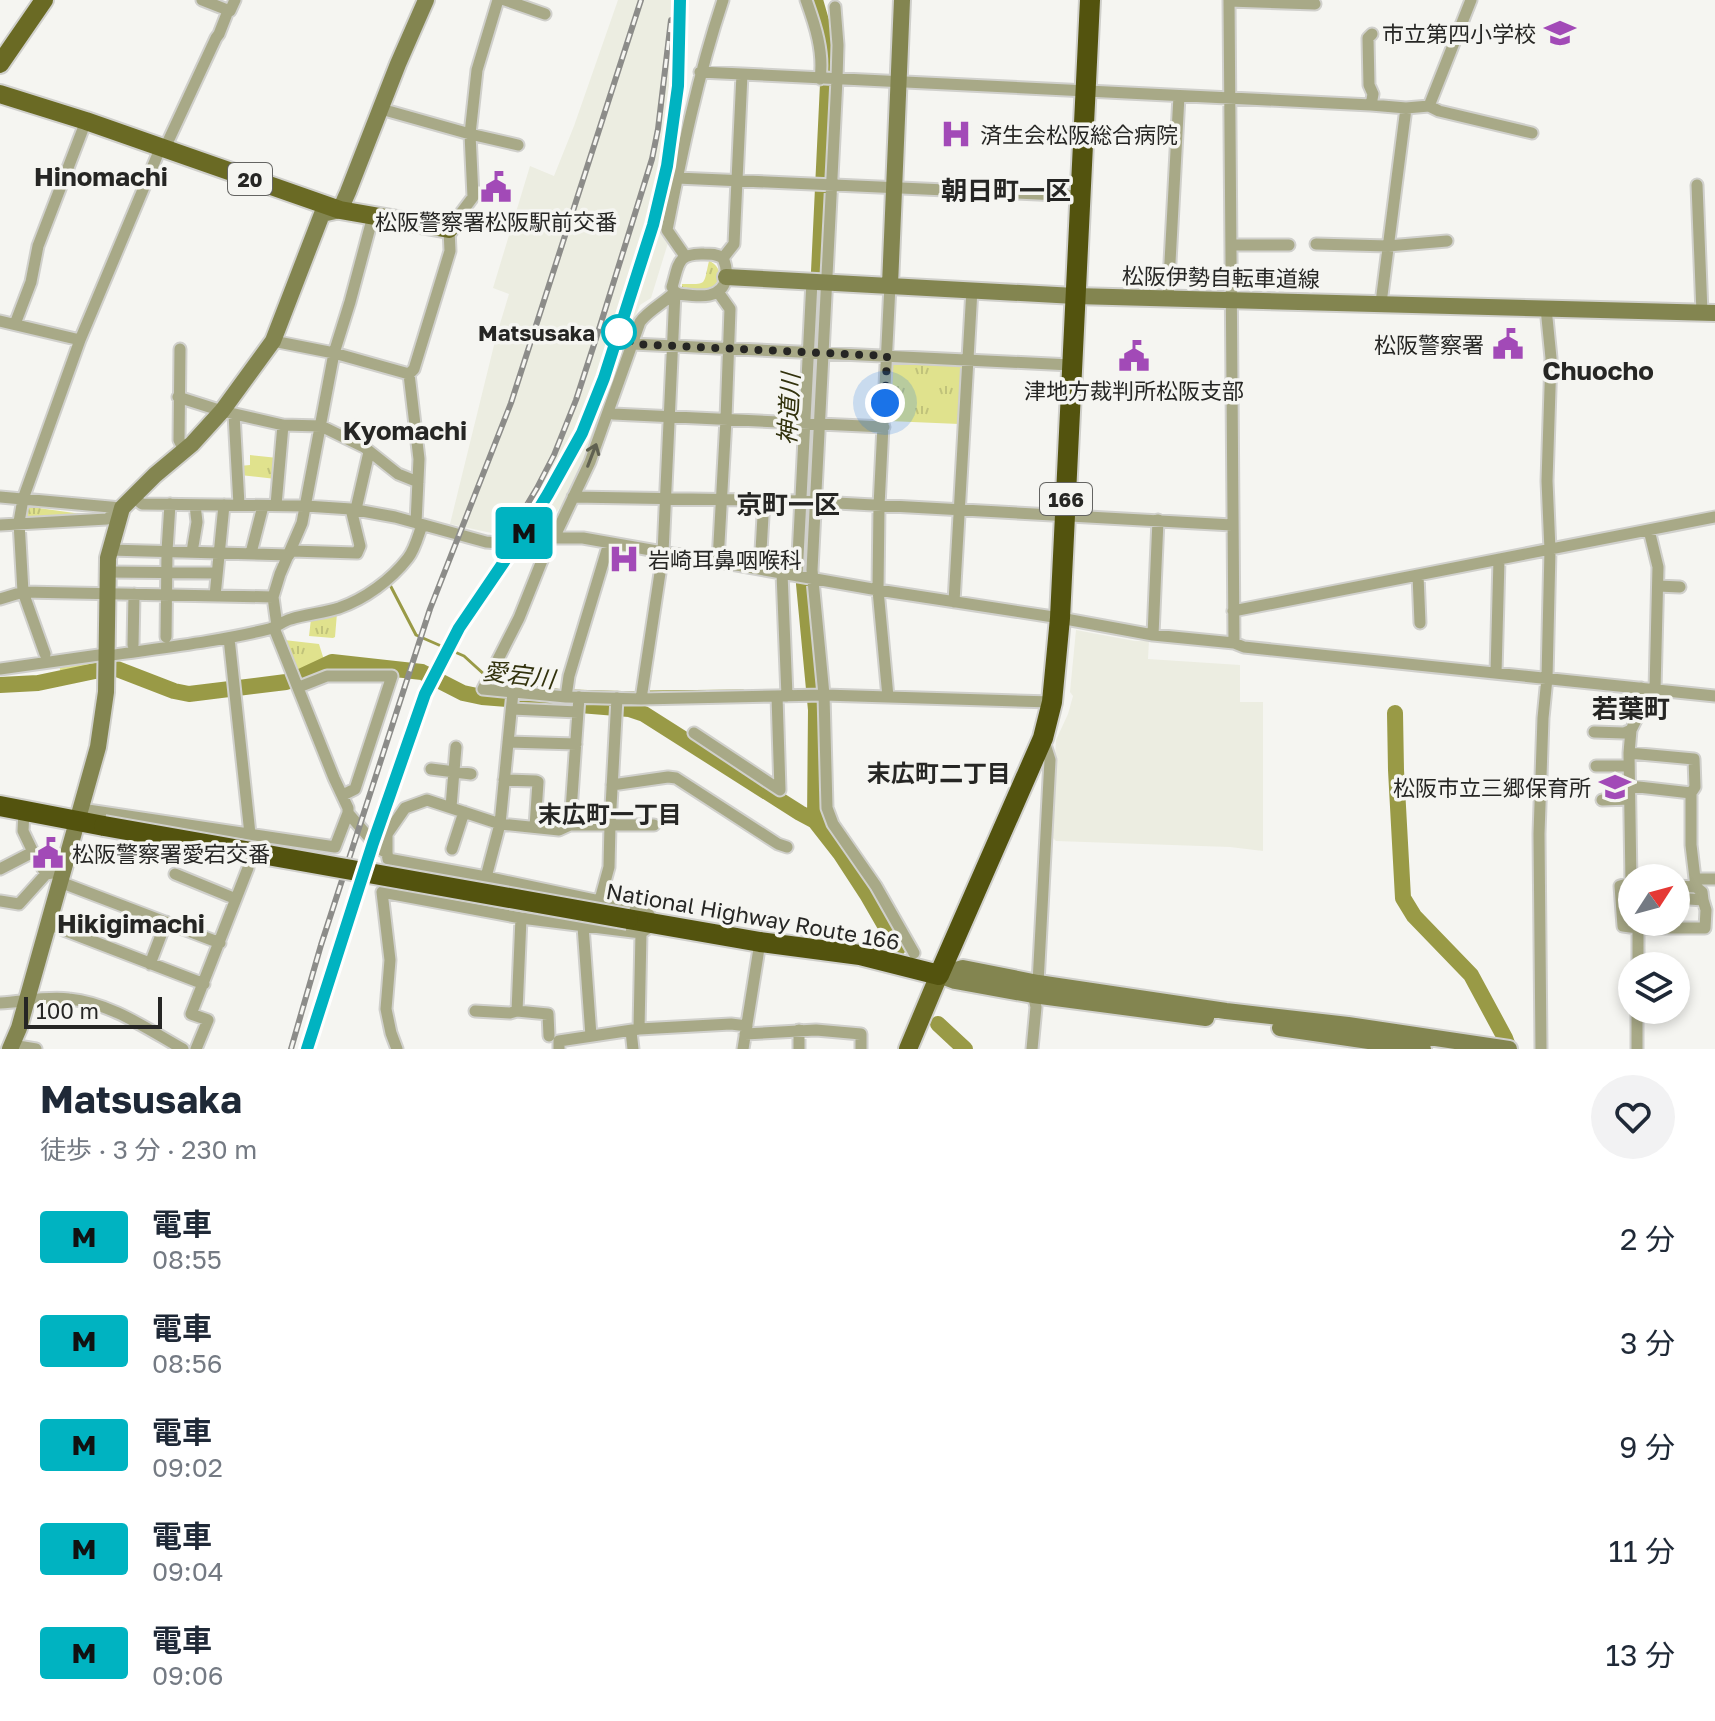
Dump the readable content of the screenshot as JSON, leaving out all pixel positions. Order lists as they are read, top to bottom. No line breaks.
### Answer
{"streets":{"highway":["166","National Highway Route 166"],"main road":["20"],"street":["松阪伊勢自転車道線"]},"crossings":[["松阪伊勢自転車道線","166"],["166","National Highway Route 166"]],"districts":["Hinomachi","朝日町一区","Chuocho","Kyomachi","京町一区","若葉町","末広町二丁目","末広町一丁目","Hikigimachi"],"water":["神道川","愛宕川"],"places":{"school or university":["市立第四小学校","松阪市立三郷保育所"],"hospital":["済生会松阪総合病院","岩崎耳鼻咽喉科"],"public building":["松阪警察署松阪駅前交番","松阪警察署","津地方裁判所松阪支部","松阪警察署愛宕交番"],"other":["Matsusaka"]},"scale_bar":"100 m","north":"top right","page":{"on_map":"M","scale":"100 m","heading":["Matsusaka","徒歩 · 3 分 · 230 m"],"list":[{"mark":"M","name":"電車","note":"08:55","value":"2 分"},{"mark":"M","name":"電車","note":"08:56","value":"3 分"},{"mark":"M","name":"電車","note":"09:02","value":"9 分"},{"mark":"M","name":"電車","note":"09:04","value":"11 分"},{"mark":"M","name":"電車","note":"09:06","value":"13 分"}]}}
